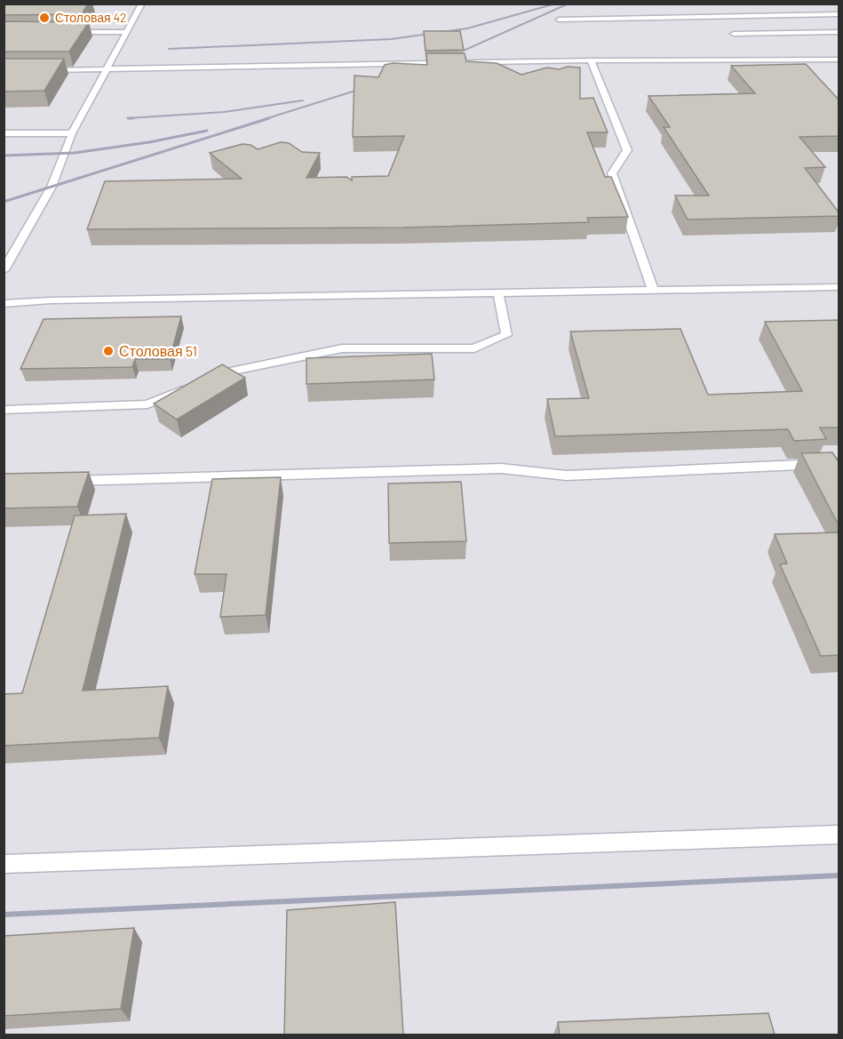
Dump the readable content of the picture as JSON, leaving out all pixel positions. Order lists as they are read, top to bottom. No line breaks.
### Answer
{"places":["Столовая 42","Столовая 51"]}
